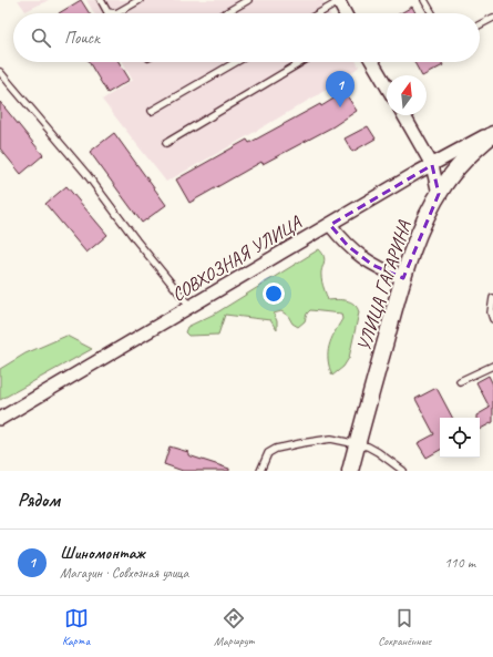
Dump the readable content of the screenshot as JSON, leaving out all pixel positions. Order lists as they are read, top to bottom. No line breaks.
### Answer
{"streets":{"street":["СОВХОЗНАЯ УЛИЦА","УЛИЦА ГАГАРИНА"]},"crossings":[["СОВХОЗНАЯ УЛИЦА","УЛИЦА ГАГАРИНА"]],"north":"top","page":{"search":"Поиск","pins":"1","heading":"Рядом","list":[{"mark":"1","name":"Шиномонтаж","note":"Магазин · Совхозная улица","value":"110 m"}],"nav":["Карта","Маршрут","Сохранённые"]}}
